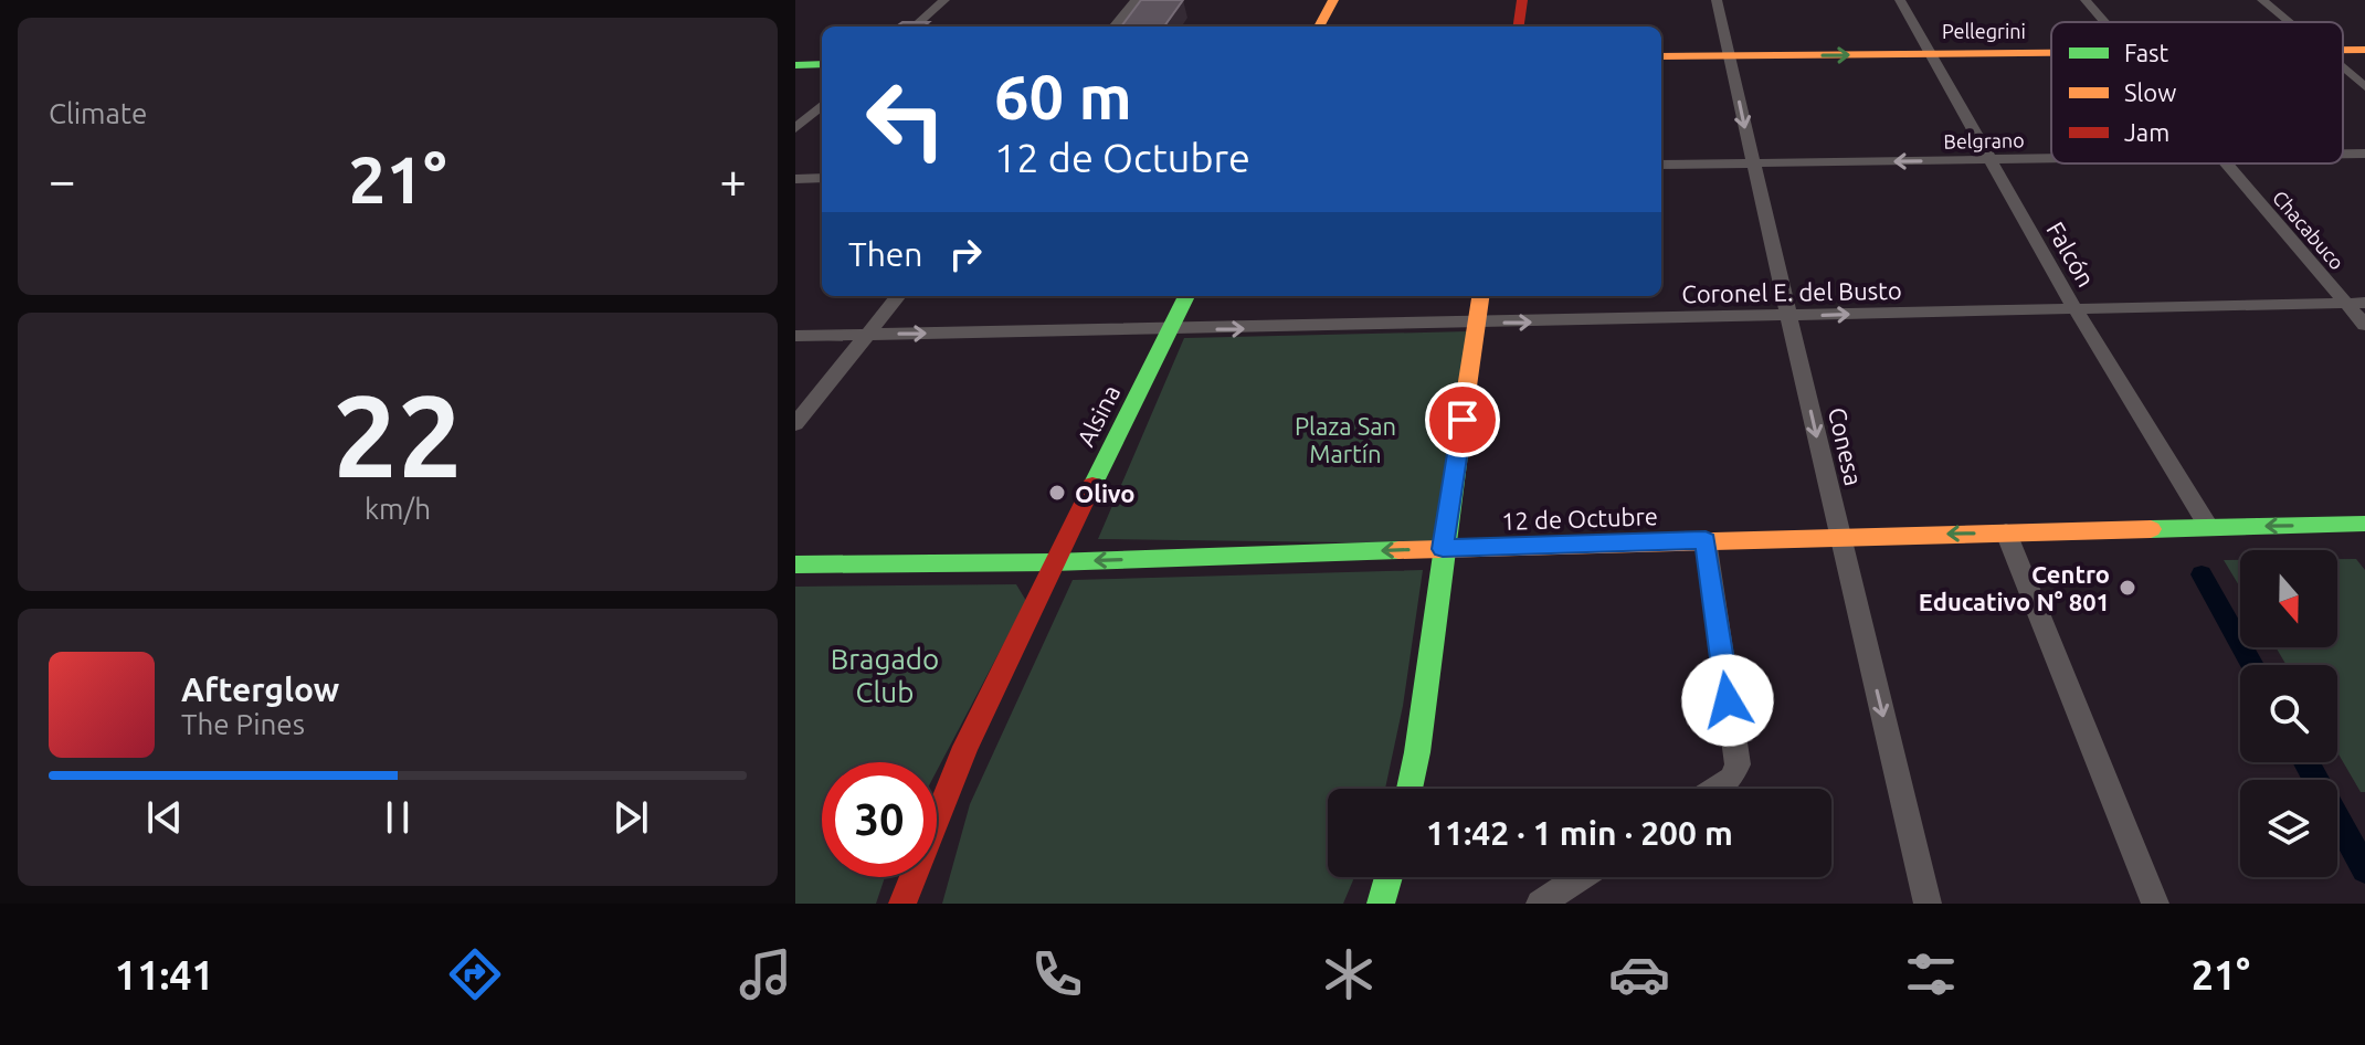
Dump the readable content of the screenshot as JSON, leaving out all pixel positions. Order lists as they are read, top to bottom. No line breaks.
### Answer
{"streets":{"main road":["Pellegrini","Alsina","12 de Octubre"],"street":["Belgrano","Chacabuco","Falcón","Coronel E. del Busto","Conesa"]},"crossings":[["Pellegrini","Falcón"],["Pellegrini","Conesa"],["Belgrano","Falcón"],["Belgrano","Conesa"],["Chacabuco","Coronel E. del Busto"],["Falcón","Coronel E. del Busto"],["Falcón","12 de Octubre"],["Coronel E. del Busto","Alsina"],["Coronel E. del Busto","Conesa"],["Alsina","12 de Octubre"],["Conesa","12 de Octubre"]],"one_way":["Pellegrini","Belgrano","Coronel E. del Busto","12 de Octubre"],"parks":["Plaza San Martín","Bragado Club"],"places":["Olivo","Centro Educativo N° 801"],"legend":["Fast","Slow","Jam"],"north":"bottom","page":{"tile":["Climate",["22","km/h"]],"turn":["60 m","12 de Octubre"],"heat":["−","21°","+"],"then":"Then","song":["Afterglow","The Pines"],"limit":"30","trip":"11:42 · 1 min · 200 m","tabs":["11:41","21°"]}}
